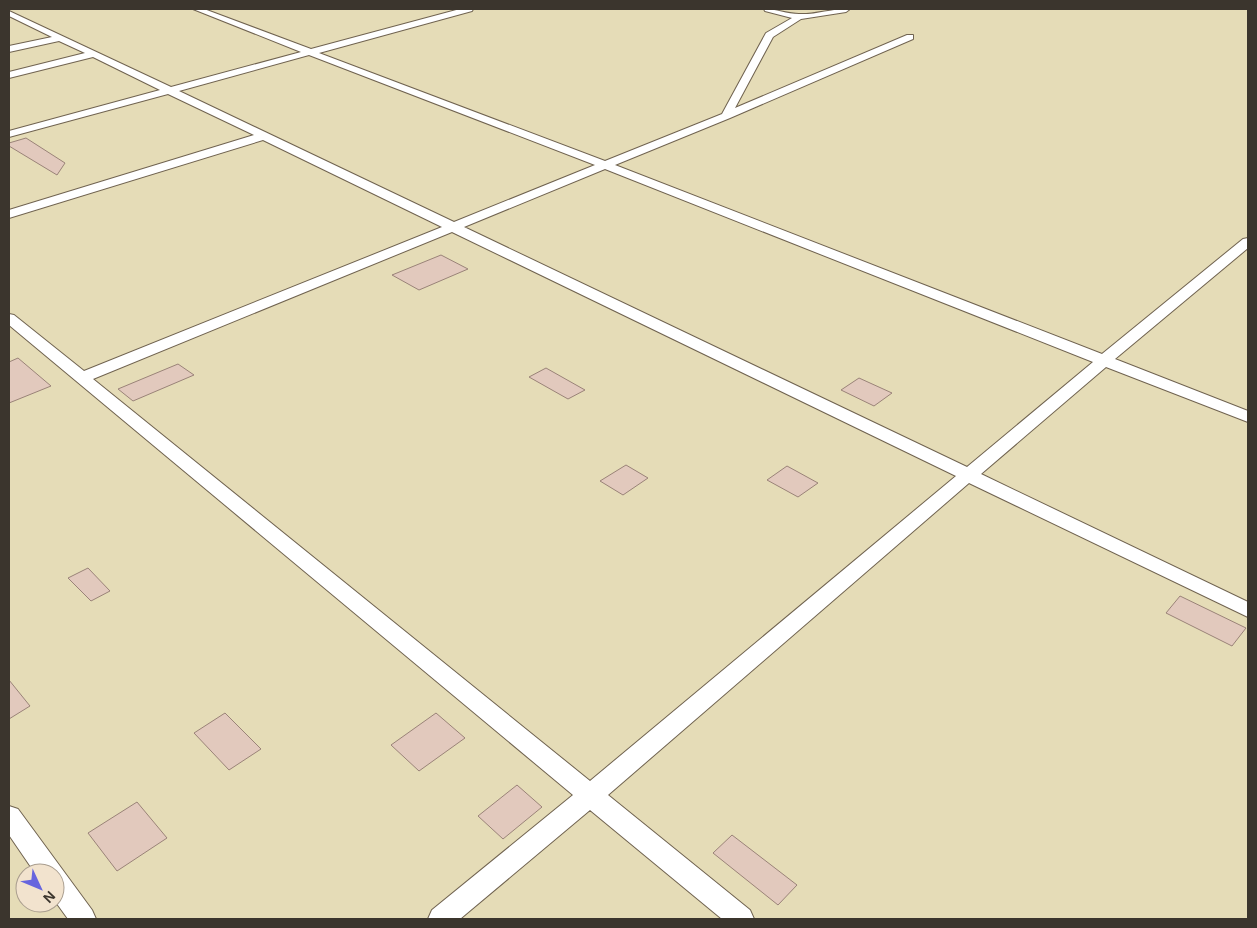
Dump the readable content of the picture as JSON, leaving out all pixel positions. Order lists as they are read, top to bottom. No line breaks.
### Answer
{"north":"bottom right"}
